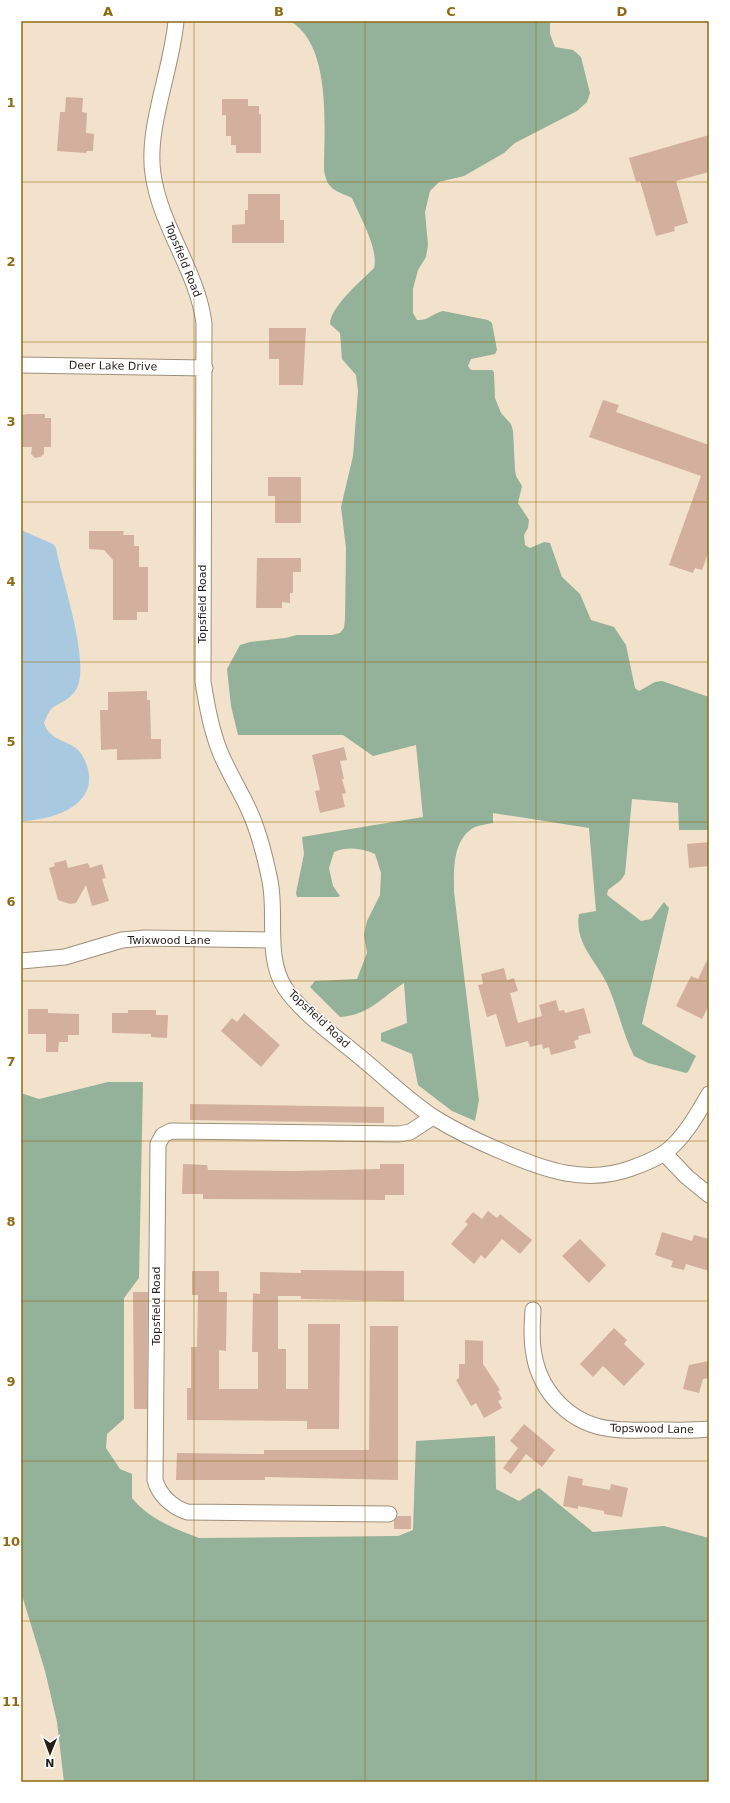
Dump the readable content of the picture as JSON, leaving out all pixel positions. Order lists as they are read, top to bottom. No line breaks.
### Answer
{"streets":{"street":["Topsfield Road","Deer Lake Drive","Twixwood Lane","Topswood Lane"]},"crossings":[["Topsfield Road","Deer Lake Drive"],["Topsfield Road","Twixwood Lane"]],"north":"bottom","grid":{"columns":["A","B","C","D"],"rows":["1","2","3","4","5","6","7","8","9","10","11"]}}
